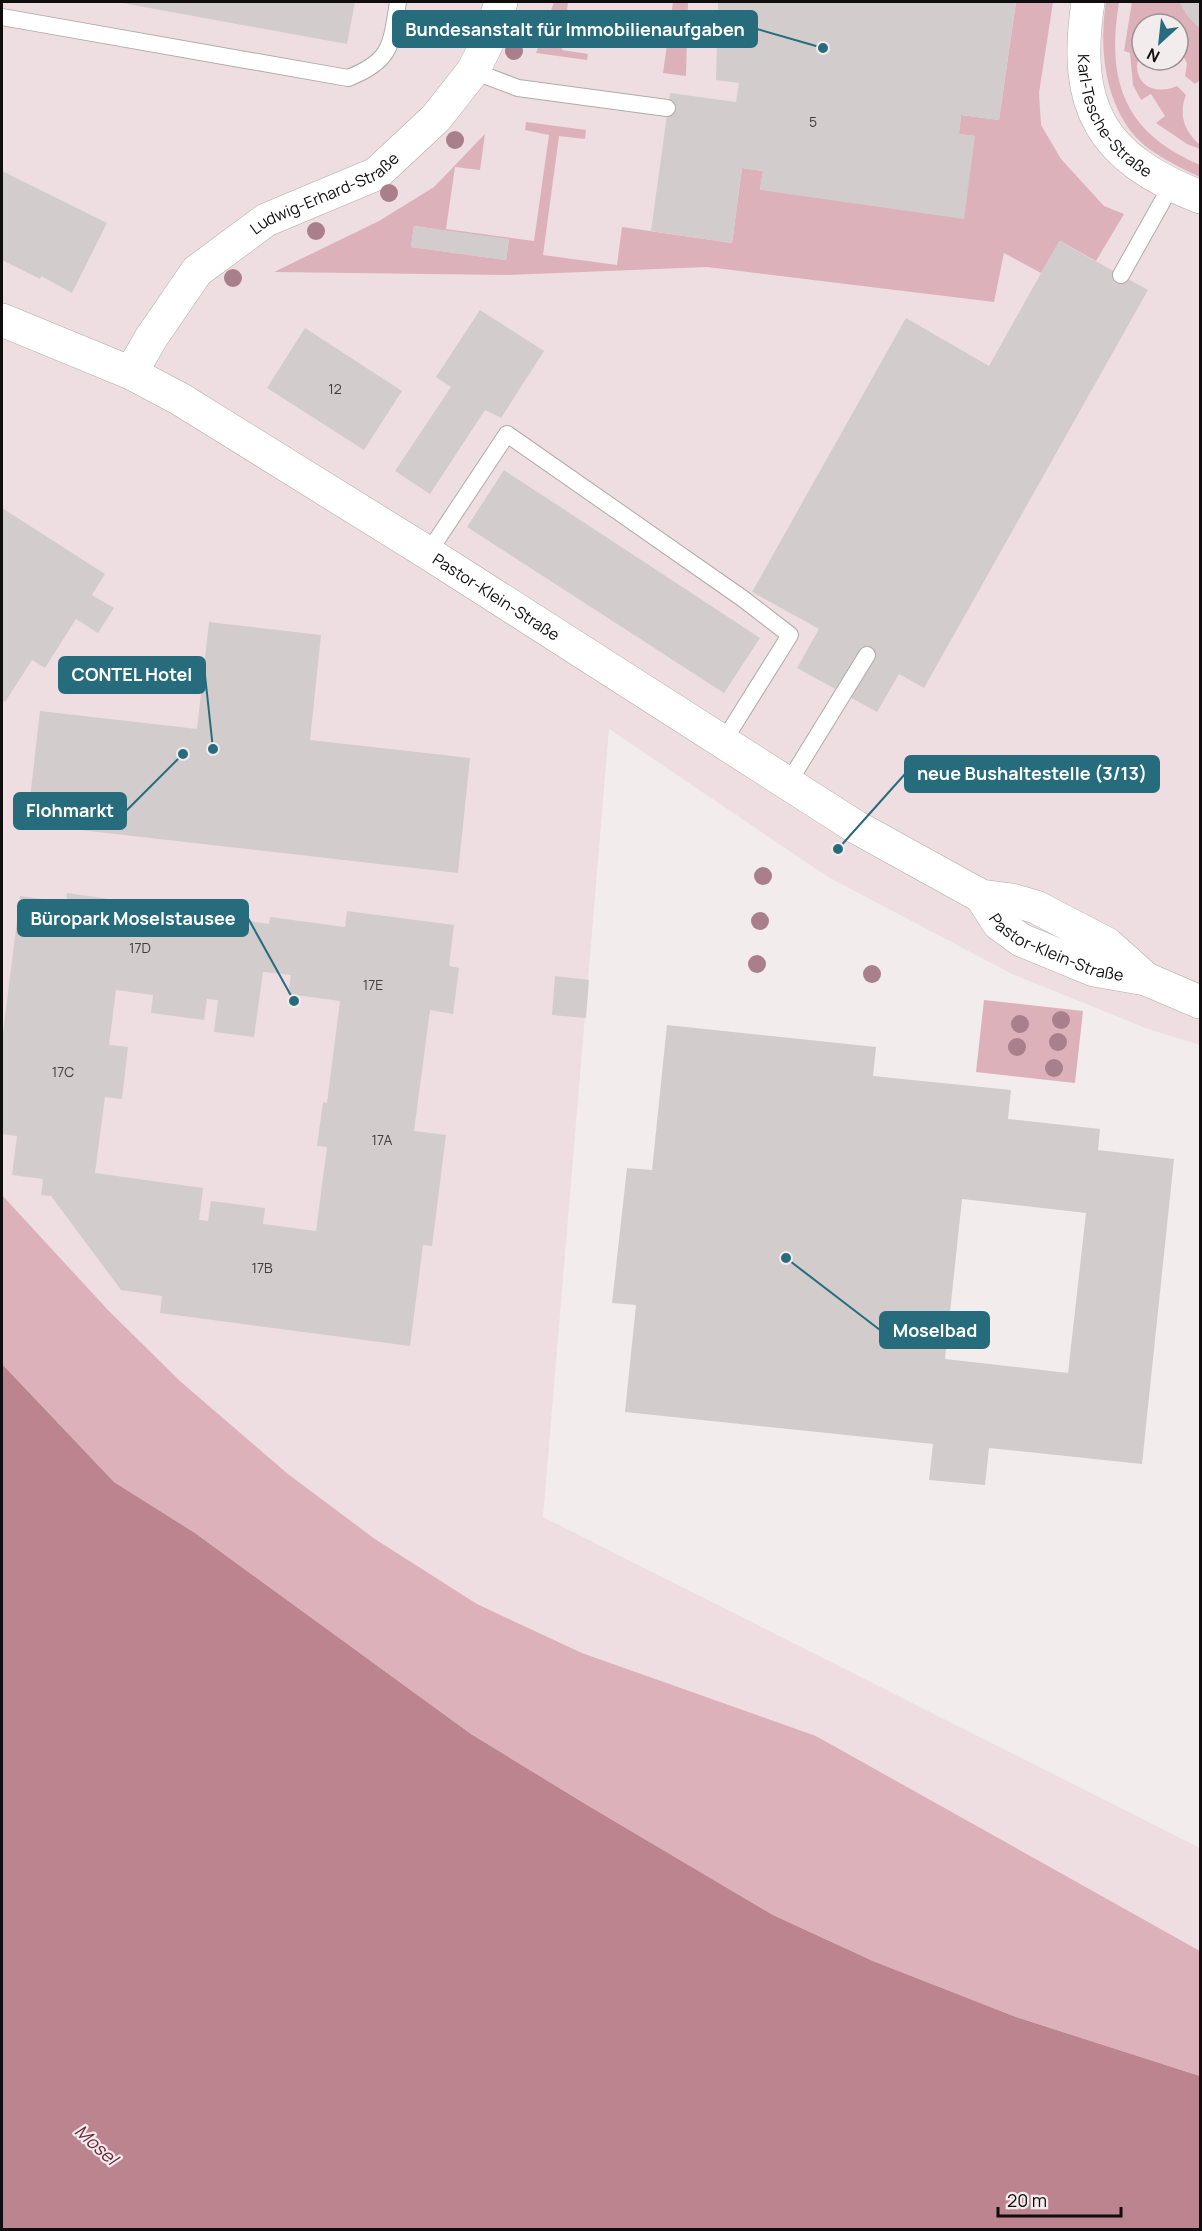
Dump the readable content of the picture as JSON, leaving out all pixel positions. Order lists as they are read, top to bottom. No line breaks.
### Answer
{"streets":{"street":["Karl-Tesche-Straße","Ludwig-Erhard-Straße","Pastor-Klein-Straße"]},"crossings":[["Ludwig-Erhard-Straße","Pastor-Klein-Straße"]],"water":["Mosel"],"places":["Bundesanstalt für Immobilienaufgaben","CONTEL Hotel","Flohmarkt","neue Bushaltestelle (3/13)","Büropark Moselstausee","Moselbad"],"house_numbers":["5","12","17D","17E","17C","17A","17B"],"scale_bar":"20 m","north":"bottom left"}
